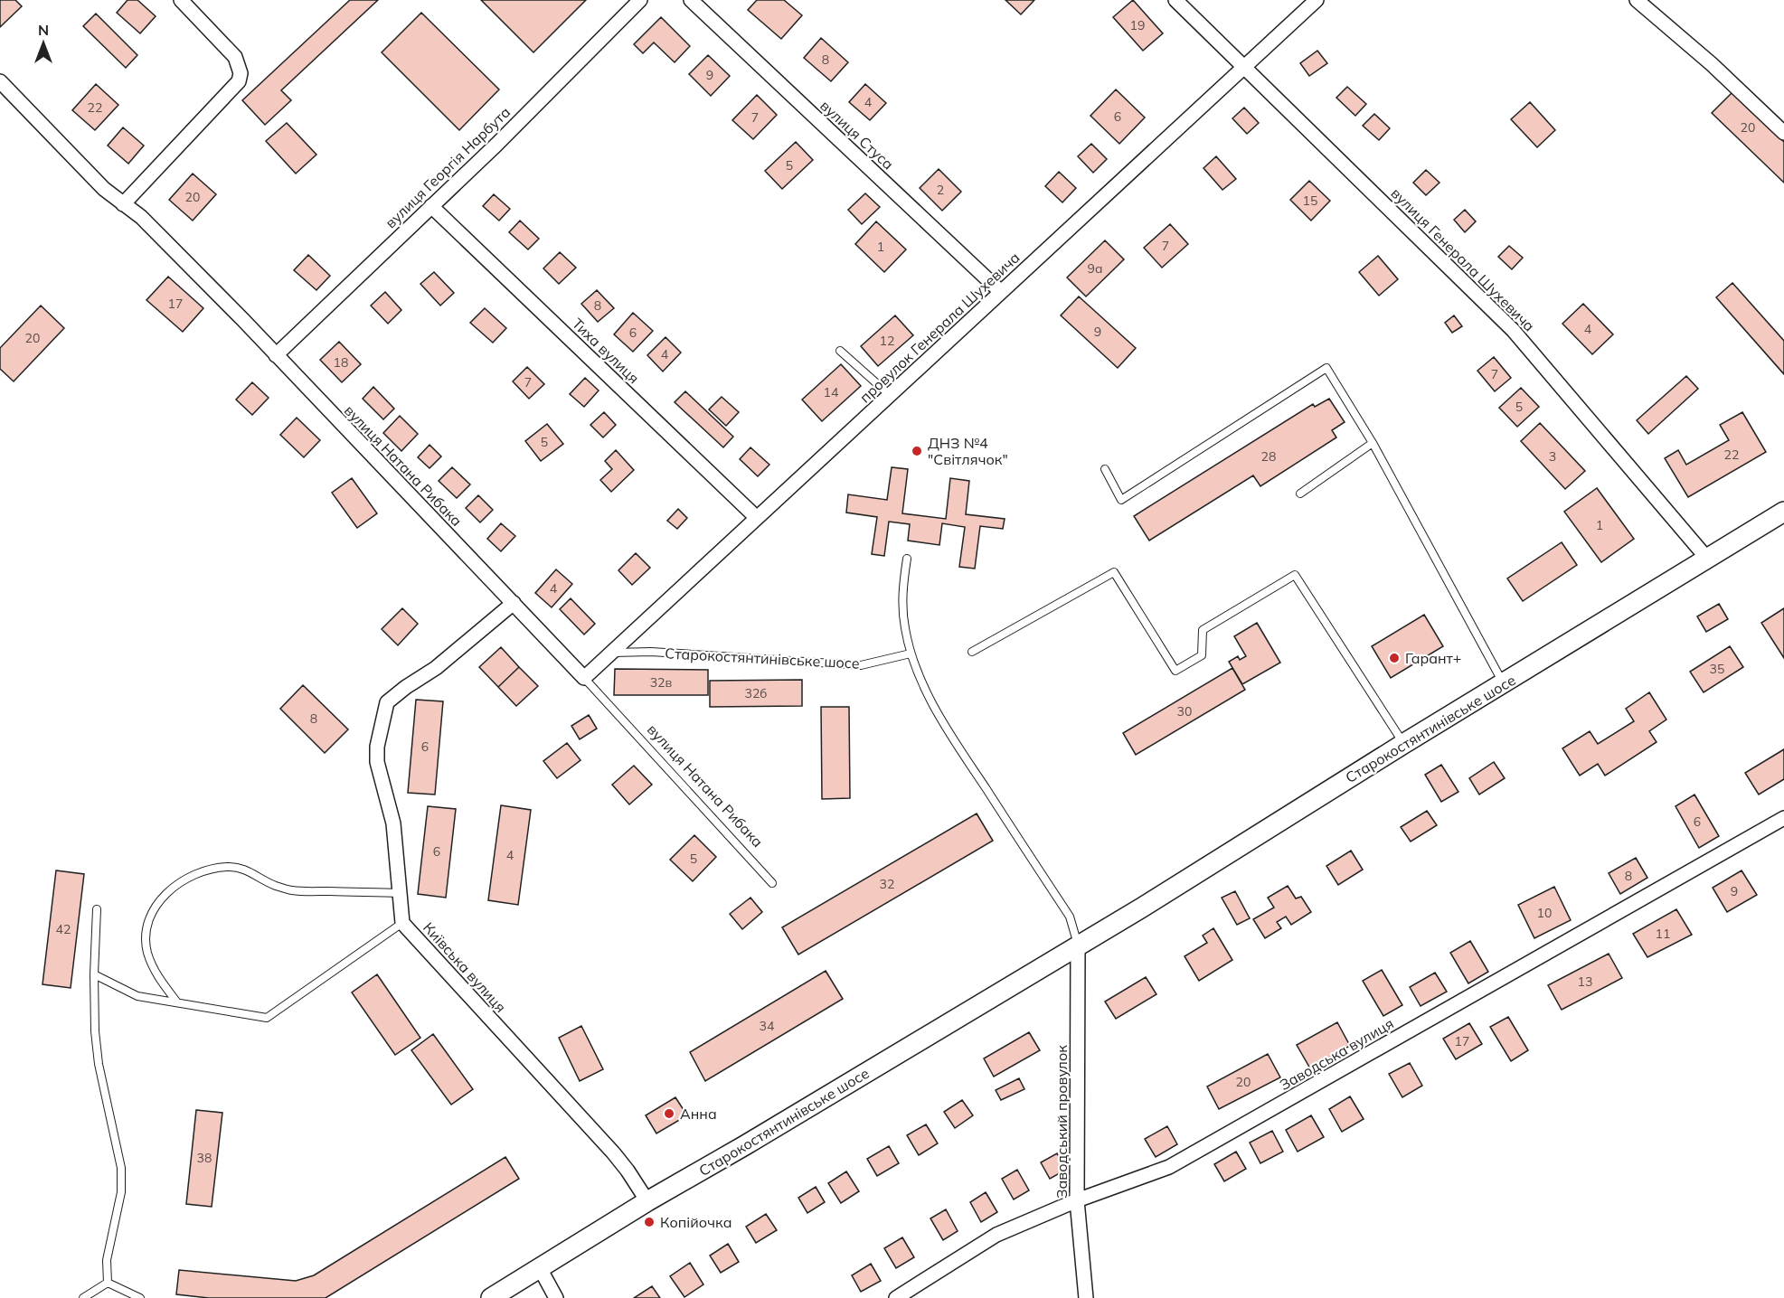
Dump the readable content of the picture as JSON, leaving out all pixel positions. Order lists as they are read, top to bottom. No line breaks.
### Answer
{"streets":{"main road":["Старокостянтинівське шосе"],"street":["вулиця Стуса","вулиця Георгія Нарбута","вулиця Генерала Шухевича","провулок Генерала Шухевича","Тиха вулиця","вулиця Натана Рибака","Київська вулиця","Заводська вулиця","Заводський провулок"]},"crossings":[["вулиця Стуса","провулок Генерала Шухевича"],["вулиця Георгія Нарбута","Тиха вулиця"],["вулиця Георгія Нарбута","вулиця Натана Рибака"],["вулиця Генерала Шухевича","провулок Генерала Шухевича"],["вулиця Генерала Шухевича","Старокостянтинівське шосе"],["провулок Генерала Шухевича","Тиха вулиця"],["провулок Генерала Шухевича","вулиця Натана Рибака"],["провулок Генерала Шухевича","Старокостянтинівське шосе"],["вулиця Натана Рибака","Київська вулиця"],["Старокостянтинівське шосе","Київська вулиця"],["Старокостянтинівське шосе","Заводський провулок"],["Заводська вулиця","Заводський провулок"]],"places":["ДНЗ №4 \"Світлячок\"","Гарант+","Анна","Копійочка"],"house_numbers":["19","8","9","4","22","6","7","20","5","2","20","15","7","1","9а","17","8","4","9","6","20","12","4","18","7","7","14","5","5","22","28","3","1","4","35","32в","32б","30","8","6","6","6","4","5","8","32","9","10","42","11","13","34","17","20","38"],"north":"top"}
